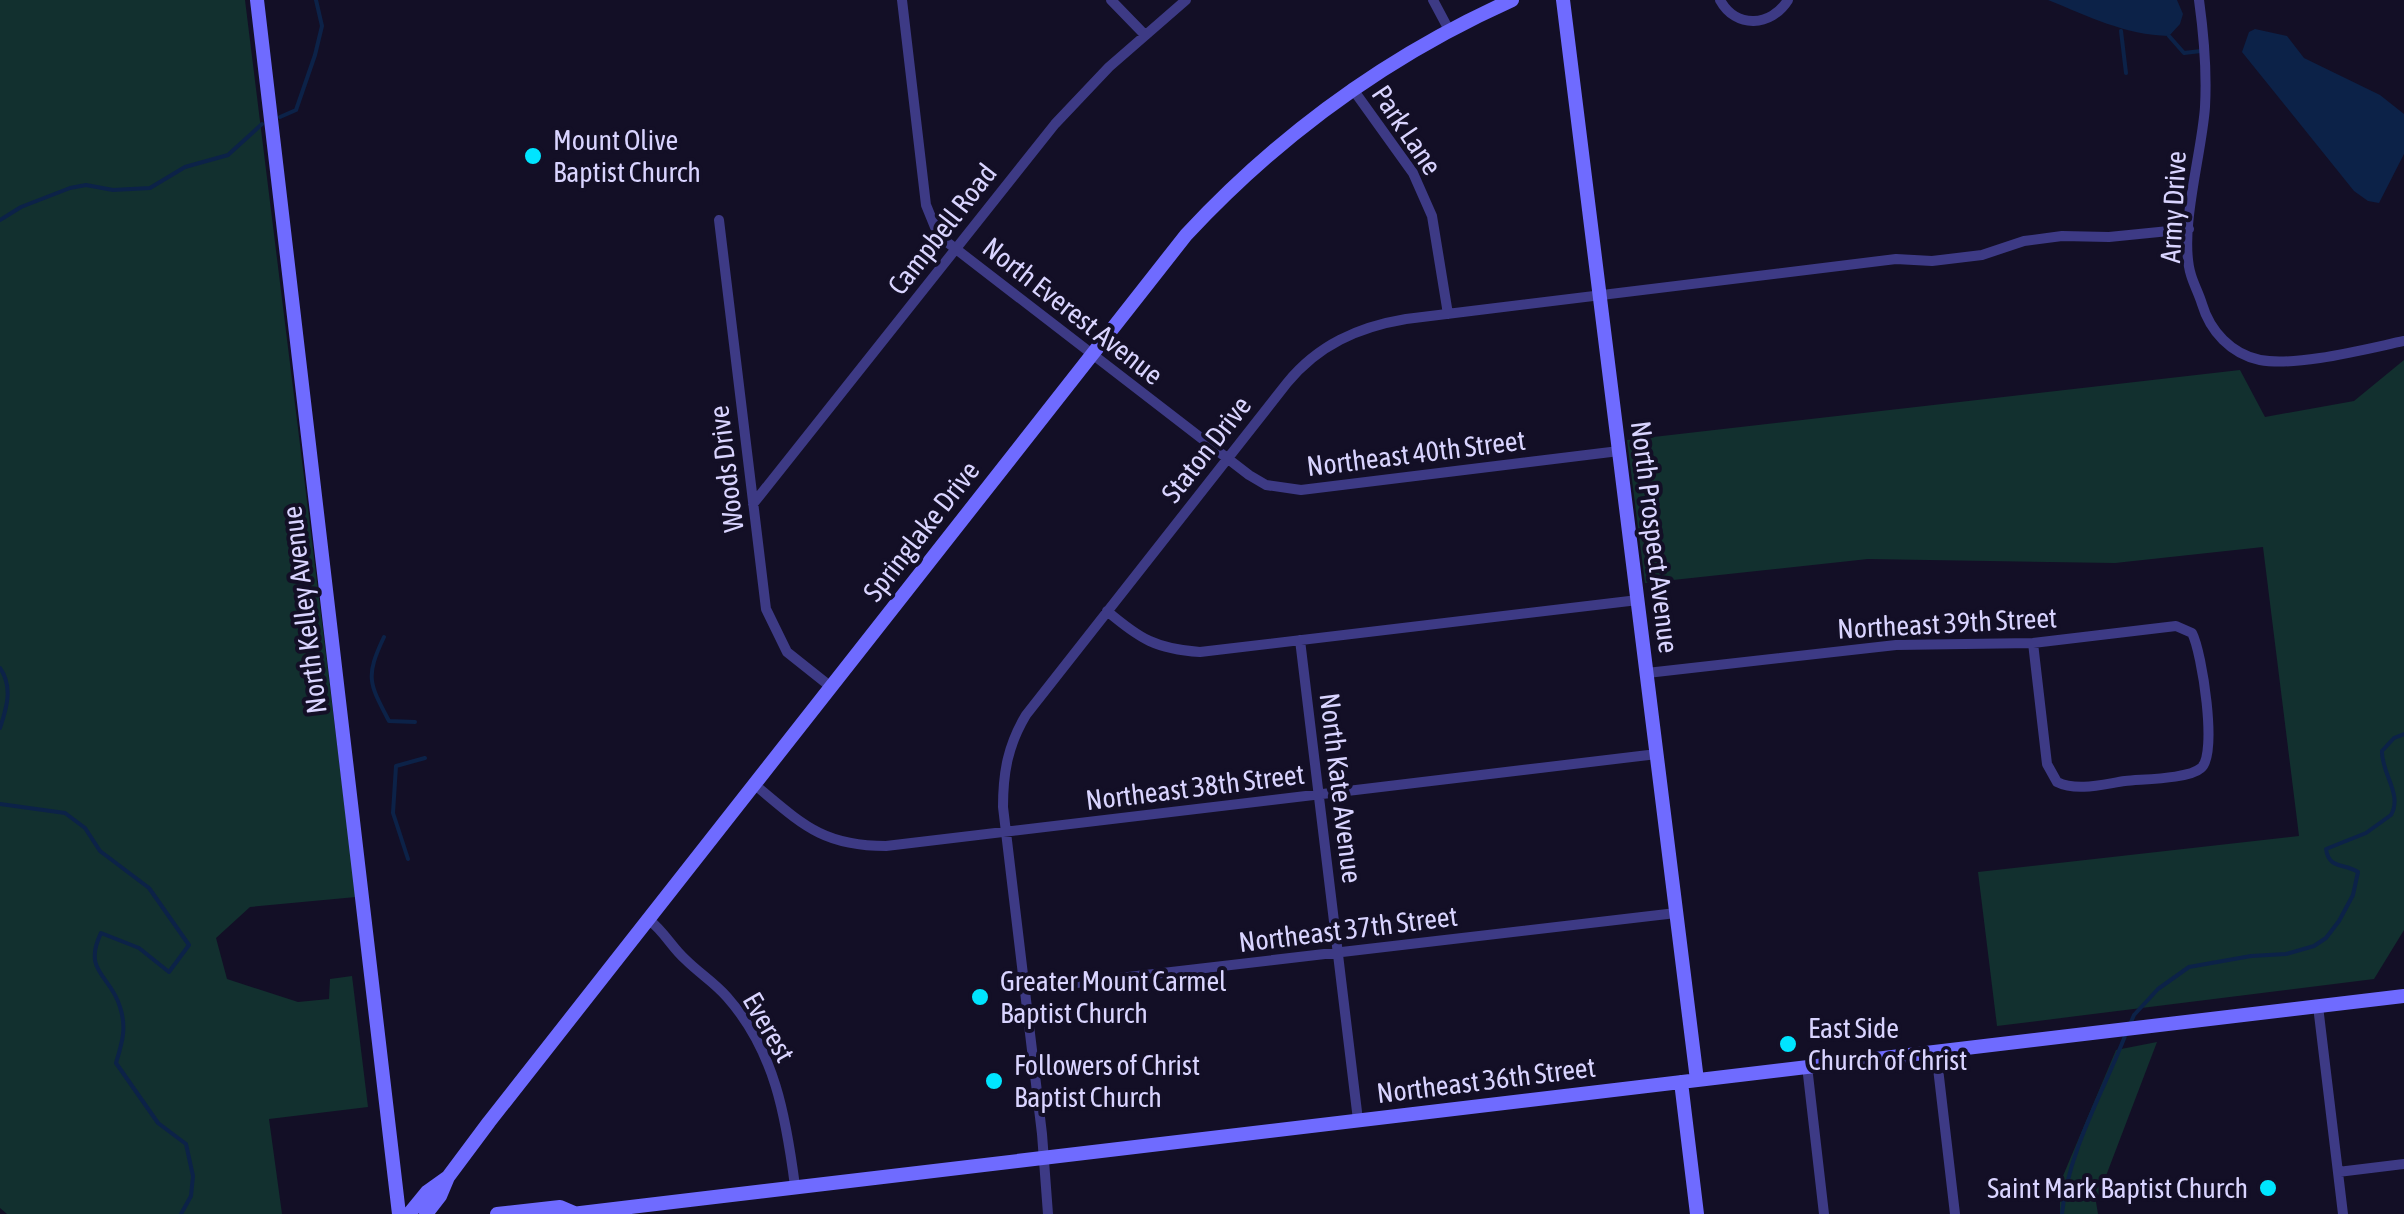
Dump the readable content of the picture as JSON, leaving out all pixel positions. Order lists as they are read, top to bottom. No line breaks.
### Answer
{"streets":{"street":["Park Lane","Army Drive","Campbell Road","North Everest Avenue","Staton Drive","Northeast 40th Street","Woods Drive","Springlake Drive","North Prospect Avenue","North Kelley Avenue","Northeast 39th Street","Northeast 38th Street","North Kate Avenue","Northeast 37th Street","Everest","Northeast 36th Street"]},"crossings":[["Park Lane","Staton Drive"],["Park Lane","Springlake Drive"],["Army Drive","Staton Drive"],["Campbell Road","North Everest Avenue"],["Campbell Road","Woods Drive"],["North Everest Avenue","Staton Drive"],["North Everest Avenue","Northeast 40th Street"],["North Everest Avenue","Springlake Drive"],["Staton Drive","Northeast 40th Street"],["Staton Drive","North Prospect Avenue"],["Staton Drive","Northeast 38th Street"],["Staton Drive","Northeast 37th Street"],["Staton Drive","Northeast 36th Street"],["Northeast 40th Street","North Prospect Avenue"],["Woods Drive","Springlake Drive"],["Springlake Drive","Northeast 38th Street"],["Springlake Drive","Everest"],["North Prospect Avenue","Northeast 39th Street"],["North Prospect Avenue","Northeast 38th Street"],["North Prospect Avenue","Northeast 37th Street"],["North Prospect Avenue","Northeast 36th Street"],["Northeast 38th Street","North Kate Avenue"],["North Kate Avenue","Northeast 37th Street"],["North Kate Avenue","Northeast 36th Street"],["Everest","Northeast 36th Street"]],"places":["Mount Olive Baptist Church","Greater Mount Carmel Baptist Church","East Side Church of Christ","Followers of Christ Baptist Church","Saint Mark Baptist Church"]}
